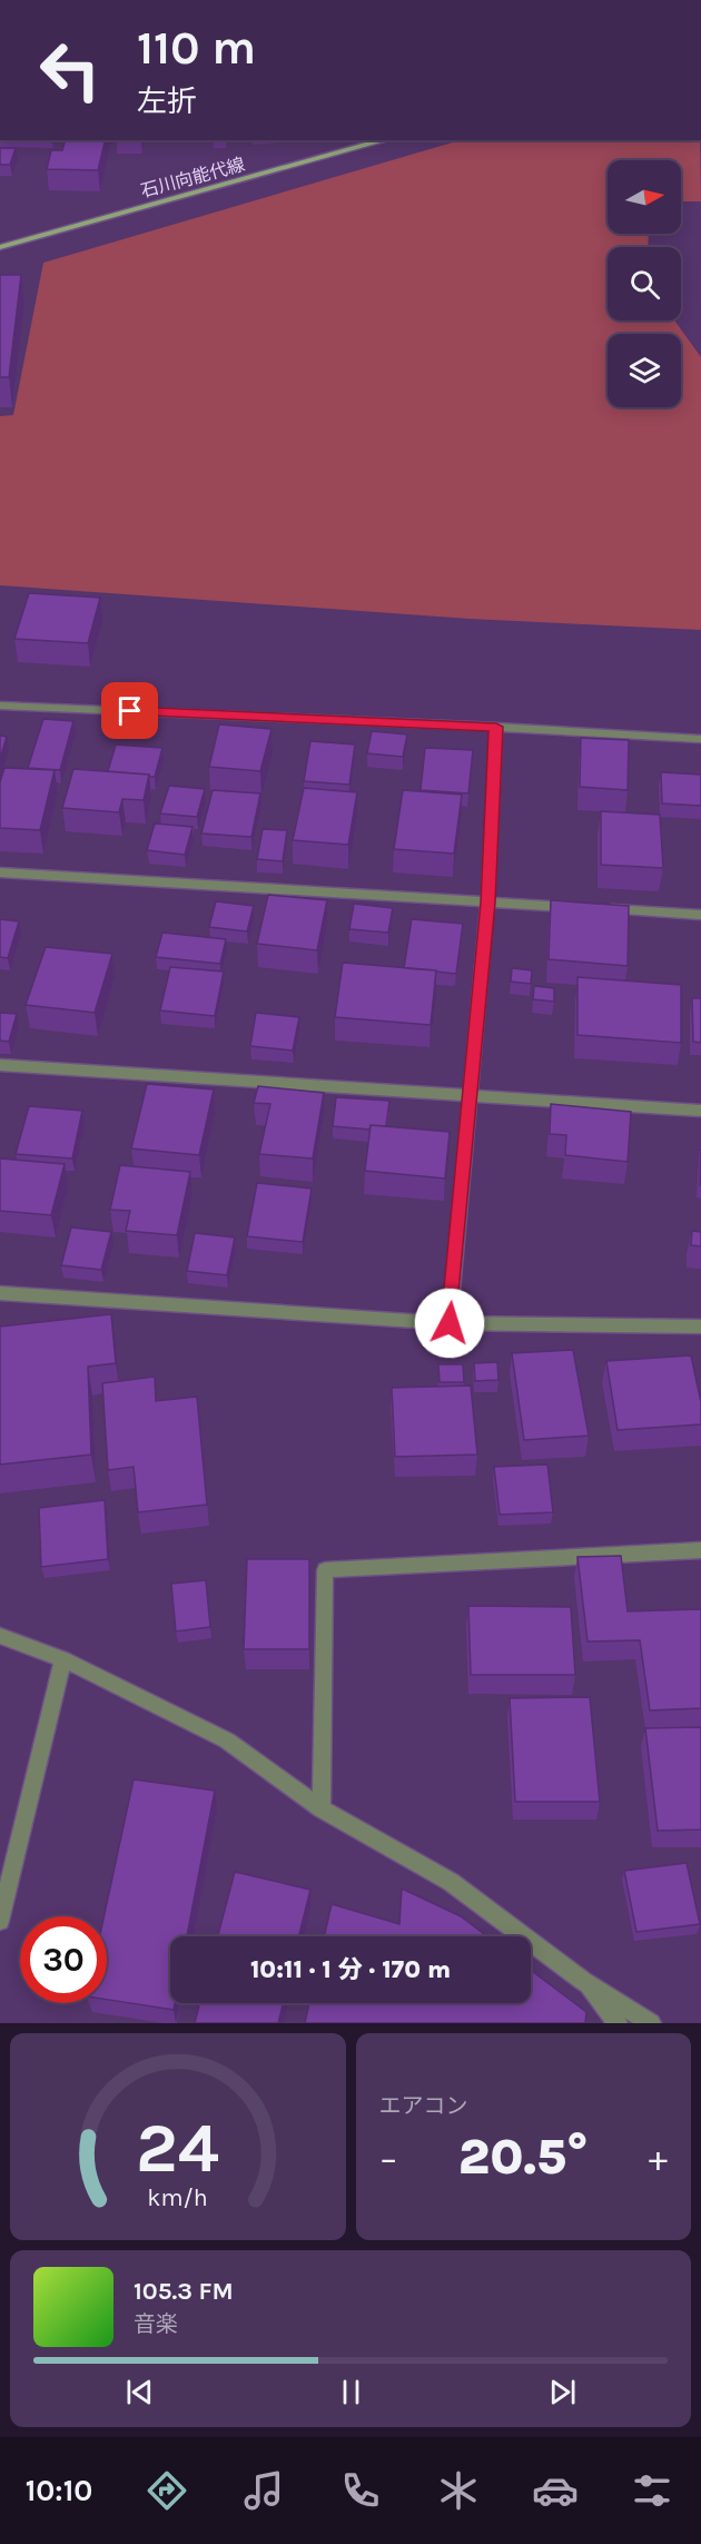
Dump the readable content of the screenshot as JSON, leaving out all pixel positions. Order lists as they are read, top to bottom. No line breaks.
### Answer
{"streets":{"main road":["石川向能代線"]},"north":"right","page":{"turn":["110 m","左折"],"limit":"30","trip":"10:11 · 1 分 · 170 m","tile":"エアコン","heat":["−","20.5°","+"],"song":["105.3 FM","音楽"],"tabs":"10:10","gauge":["24","km/h"]}}
